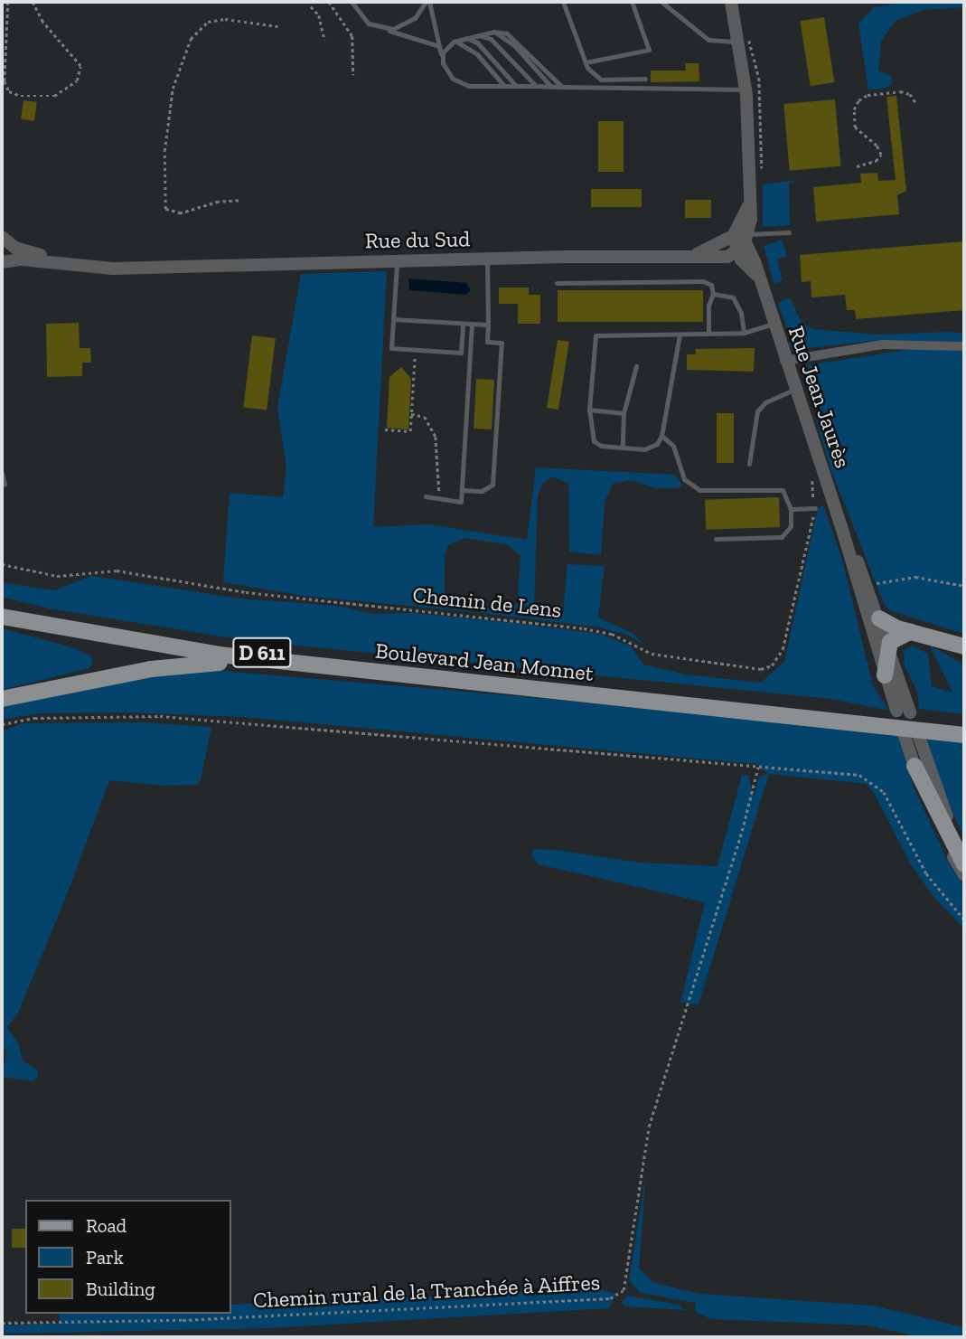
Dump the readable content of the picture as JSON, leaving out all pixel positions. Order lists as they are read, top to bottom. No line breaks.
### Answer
{"streets":{"main road":["D 611","Boulevard Jean Monnet"],"street":["Rue du Sud","Rue Jean Jaurès"],"path":["Chemin de Lens","Chemin rural de la Tranchée à Aiffres"]},"crossings":[["Rue du Sud","Rue Jean Jaurès"],["Rue Jean Jaurès","Chemin de Lens"]],"legend":["Road","Park","Building"]}
